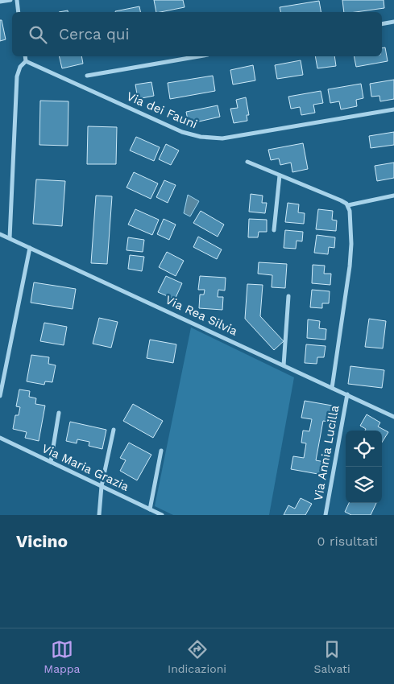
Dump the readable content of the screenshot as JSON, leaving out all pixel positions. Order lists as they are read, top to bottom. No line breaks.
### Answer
{"streets":{"street":["Via dei Fauni","Via Rea Silvia","Via Annia Lucilla","Via Maria Grazia"]},"crossings":[["Via Rea Silvia","Via Annia Lucilla"]],"page":{"search":"Cerca qui","heading":["Vicino","0 risultati"],"nav":["Mappa","Indicazioni","Salvati"]}}
